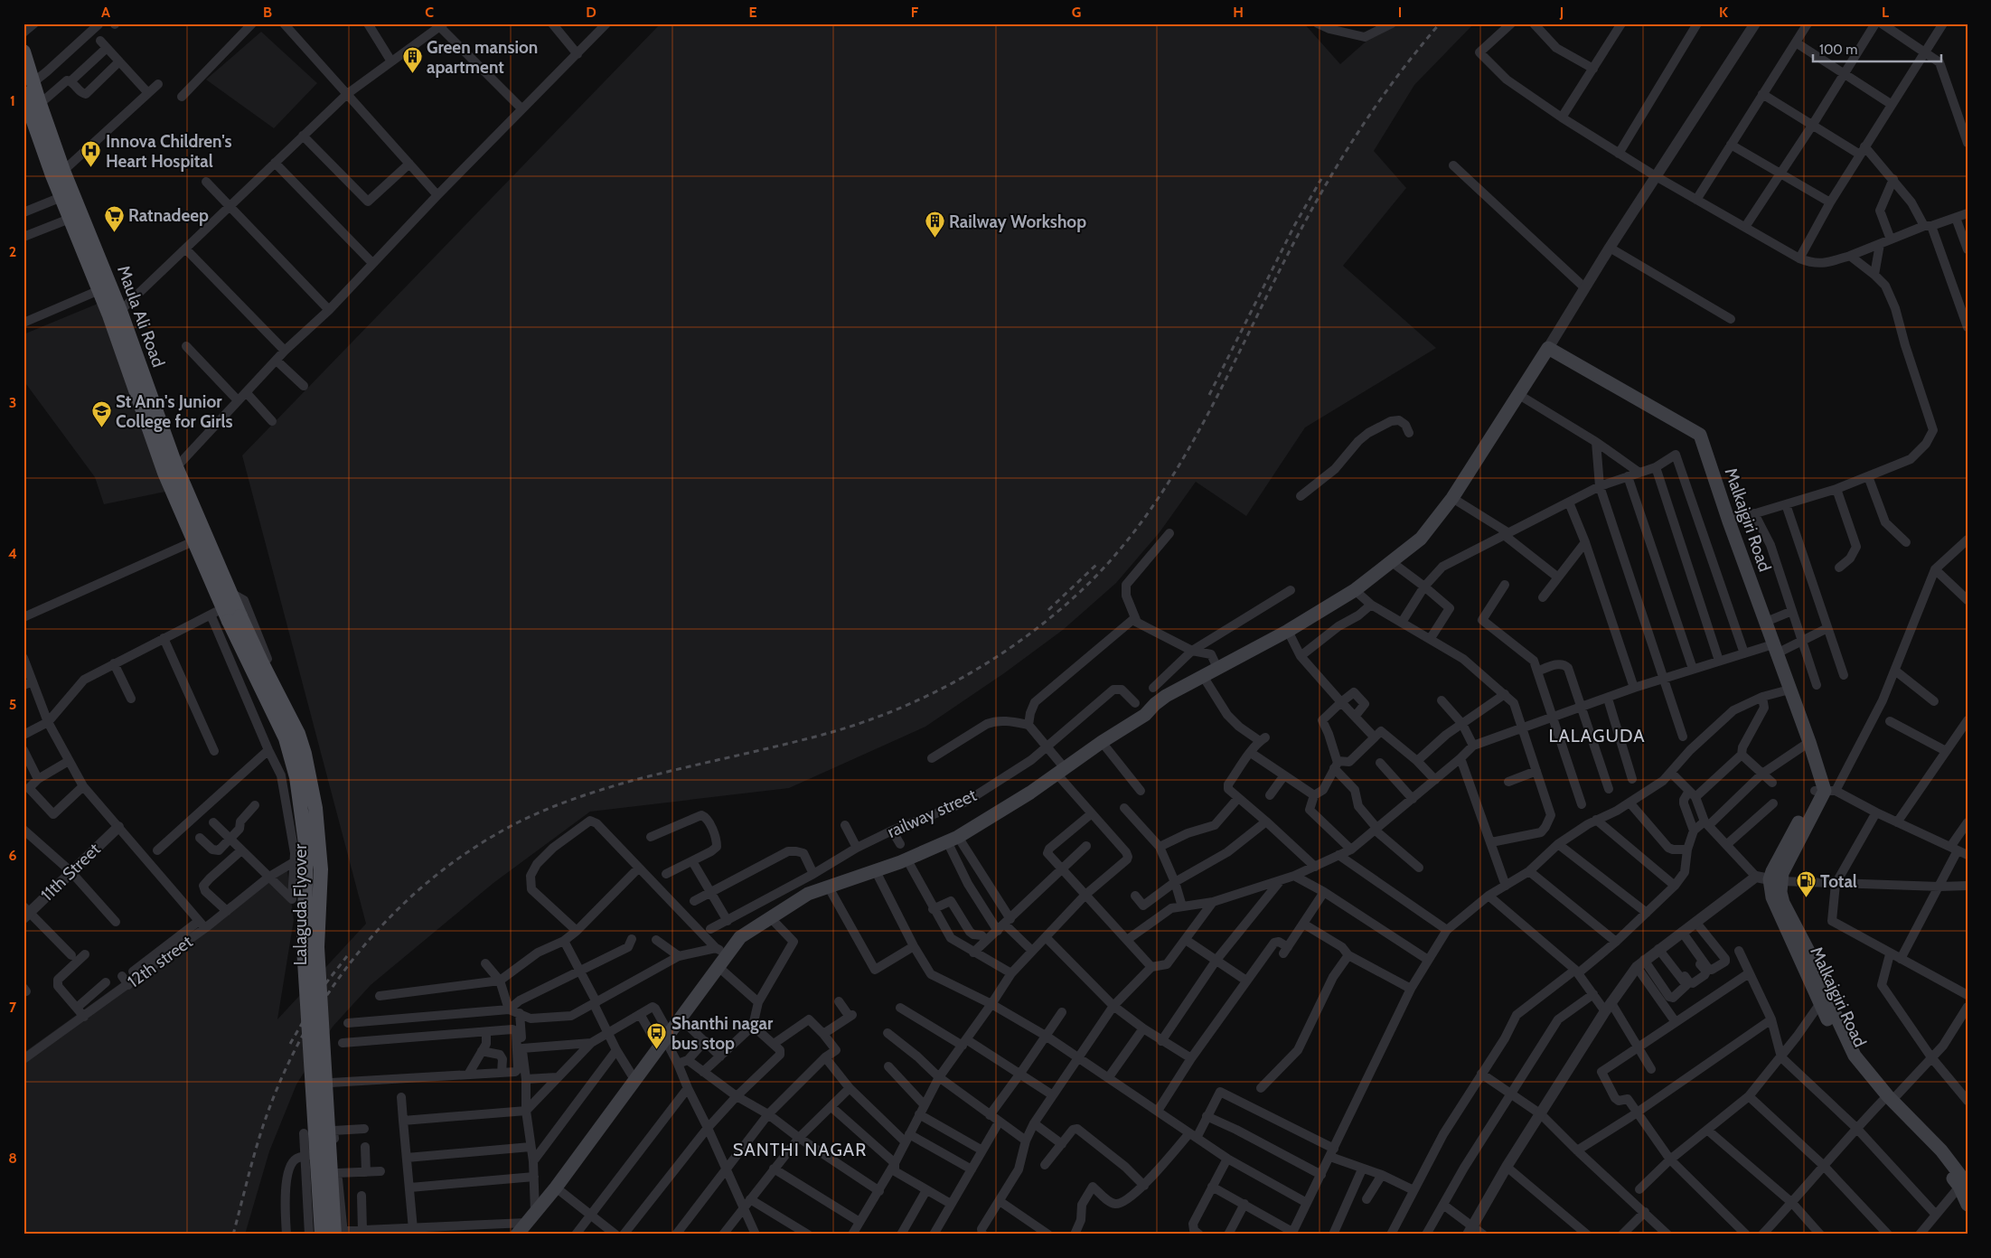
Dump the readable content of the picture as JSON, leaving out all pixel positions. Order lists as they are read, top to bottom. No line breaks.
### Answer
{"streets":{"main road":["Maula Ali Road","Malkajgiri Road","Lalaguda Flyover"],"street":["railway street","11th Street","12th street"]},"crossings":[["Maula Ali Road","Lalaguda Flyover"]],"districts":["LALAGUDA","SANTHI NAGAR"],"places":{"building":["Green mansion apartment","Railway Workshop"],"hospital":["Innova Children's Heart Hospital"],"supermarket":["Ratnadeep"],"school or university":["St Ann's Junior College for Girls"],"fuel station":["Total"],"bus stop":["Shanthi nagar bus stop"]},"scale_bar":"100 m","grid":{"columns":["A","B","C","D","E","F","G","H","I","J","K","L"],"rows":["1","2","3","4","5","6","7","8"]}}
